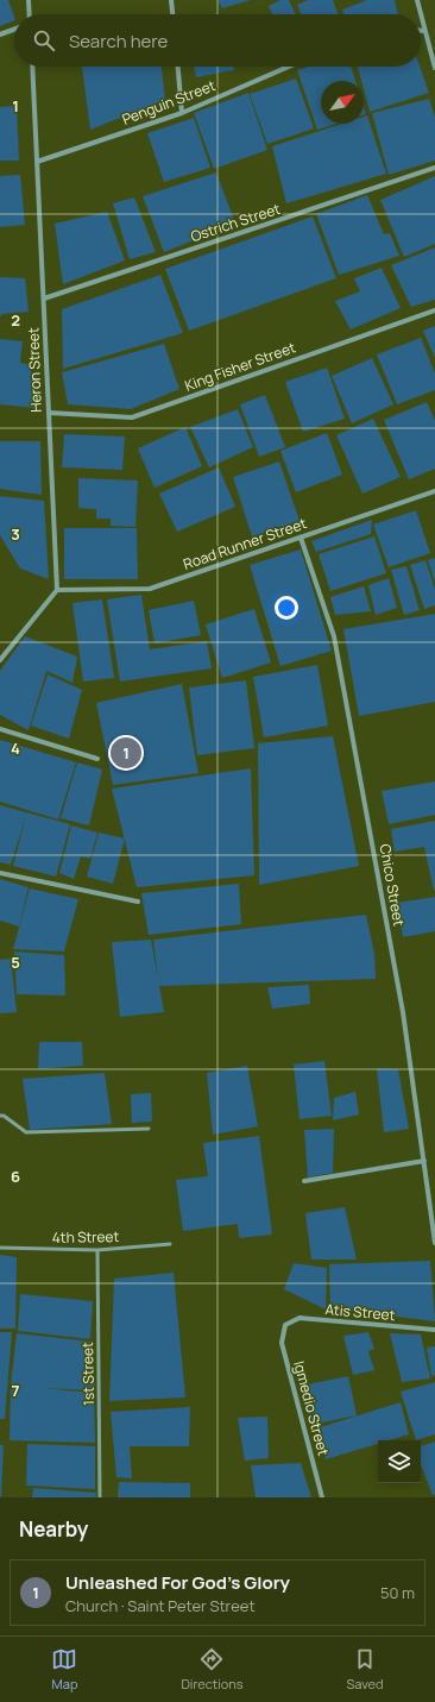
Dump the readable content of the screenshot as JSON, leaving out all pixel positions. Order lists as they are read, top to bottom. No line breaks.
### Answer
{"streets":{"street":["Penguin Street","Ostrich Street","King Fisher Street","Heron Street","Road Runner Street","Chico Street","Atis Street","Igmedio Street"],"lane":["4th Street","1st Street"]},"crossings":[["Penguin Street","Heron Street"],["Ostrich Street","Heron Street"],["King Fisher Street","Heron Street"],["Heron Street","Road Runner Street"],["Road Runner Street","Chico Street"],["4th Street","1st Street"],["Atis Street","Igmedio Street"]],"north":"top right","page":{"search":"Search here","pins":"1","heading":"Nearby","list":[{"mark":"1","name":"Unleashed For God's Glory","note":"Church · Saint Peter Street","value":"50 m"}],"nav":["Map","Directions","Saved"]},"grid":{"rows":["1","2","3","4","5","6","7"]}}
